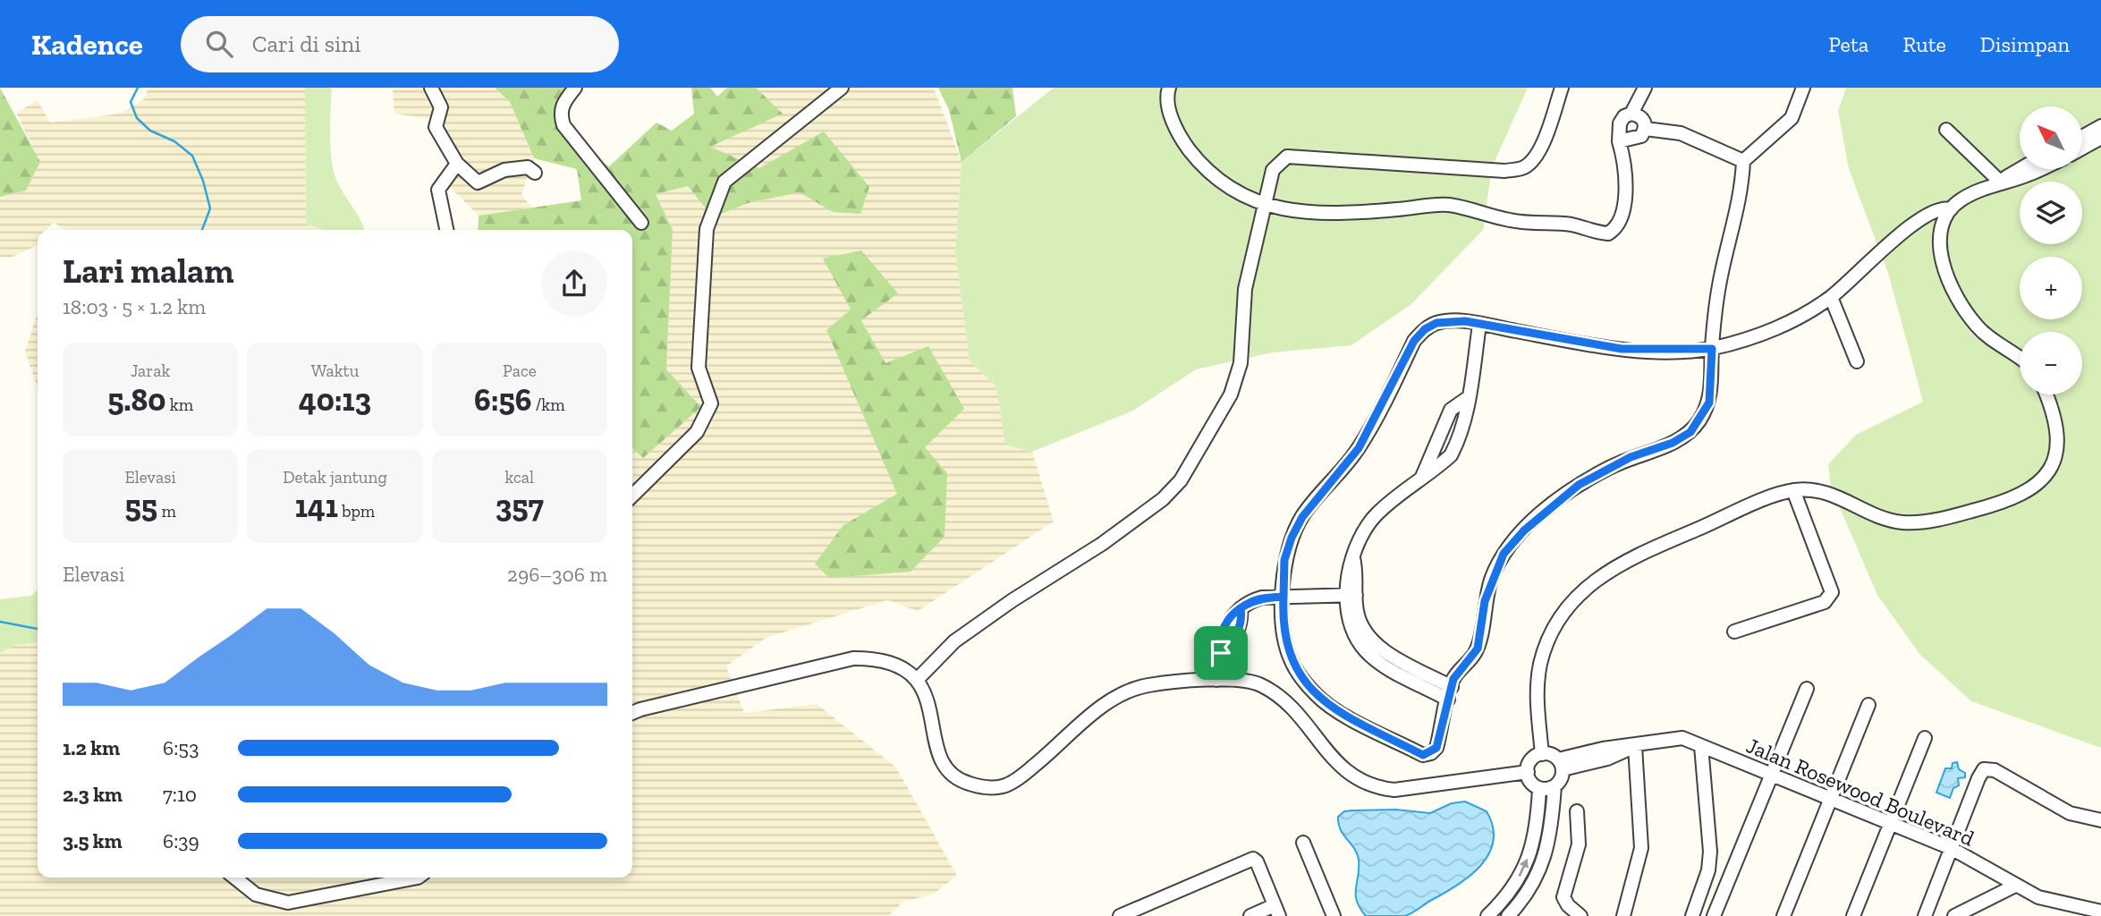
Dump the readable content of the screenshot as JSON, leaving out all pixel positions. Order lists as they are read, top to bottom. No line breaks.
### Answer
{"streets":{"street":["Jalan Rosewood Boulevard"]},"north":"top left","page":{"header":"Kadence","search":"Cari di sini","nav":["Peta","Rute","Disimpan"],"map_buttons":["+","−"],"heading":["Lari malam","18:03 · 5 × 1.2 km"],"stats":[["Jarak","5.80 km"],["Waktu","40:13"],["Pace","6:56 /km"],["Elevasi","55 m"],["Detak jantung","141 bpm"],["kcal","357"]],"chart":["Elevasi","296–306 m"],"list":[{"name":"1.2 km","note":"6:53"},{"name":"2.3 km","note":"7:10"},{"name":"3.5 km","note":"6:39"}]}}
